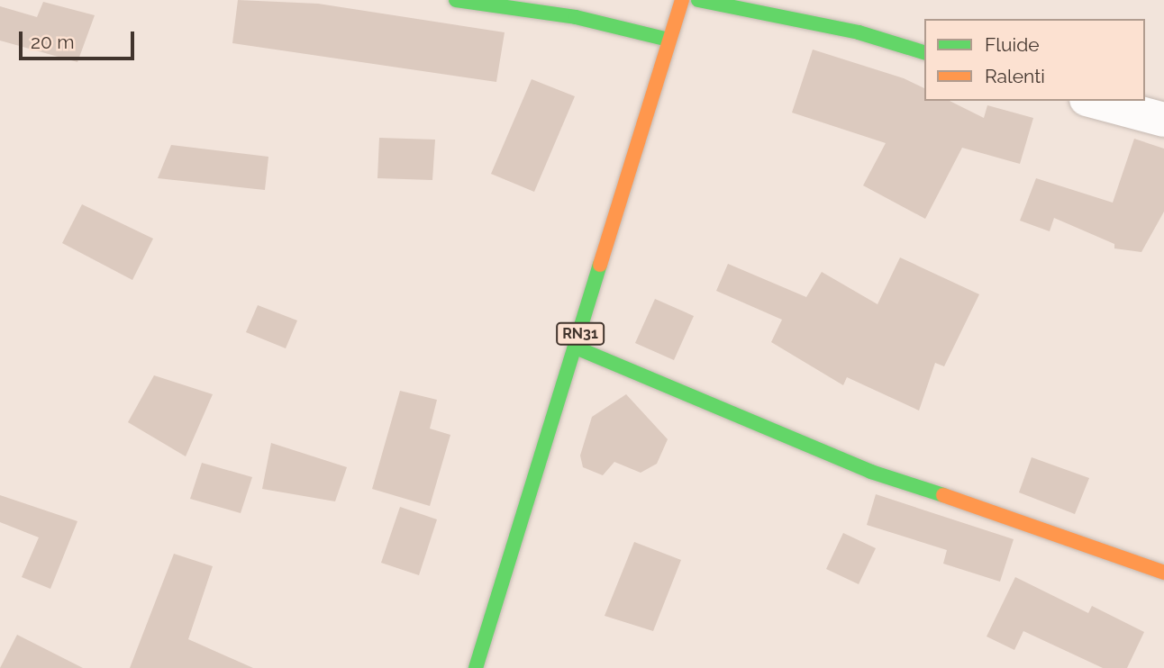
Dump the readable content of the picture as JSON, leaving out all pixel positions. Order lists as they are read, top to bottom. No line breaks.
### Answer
{"streets":{"street":["RN31"]},"legend":["Fluide","Ralenti"],"scale_bar":"20 m"}
